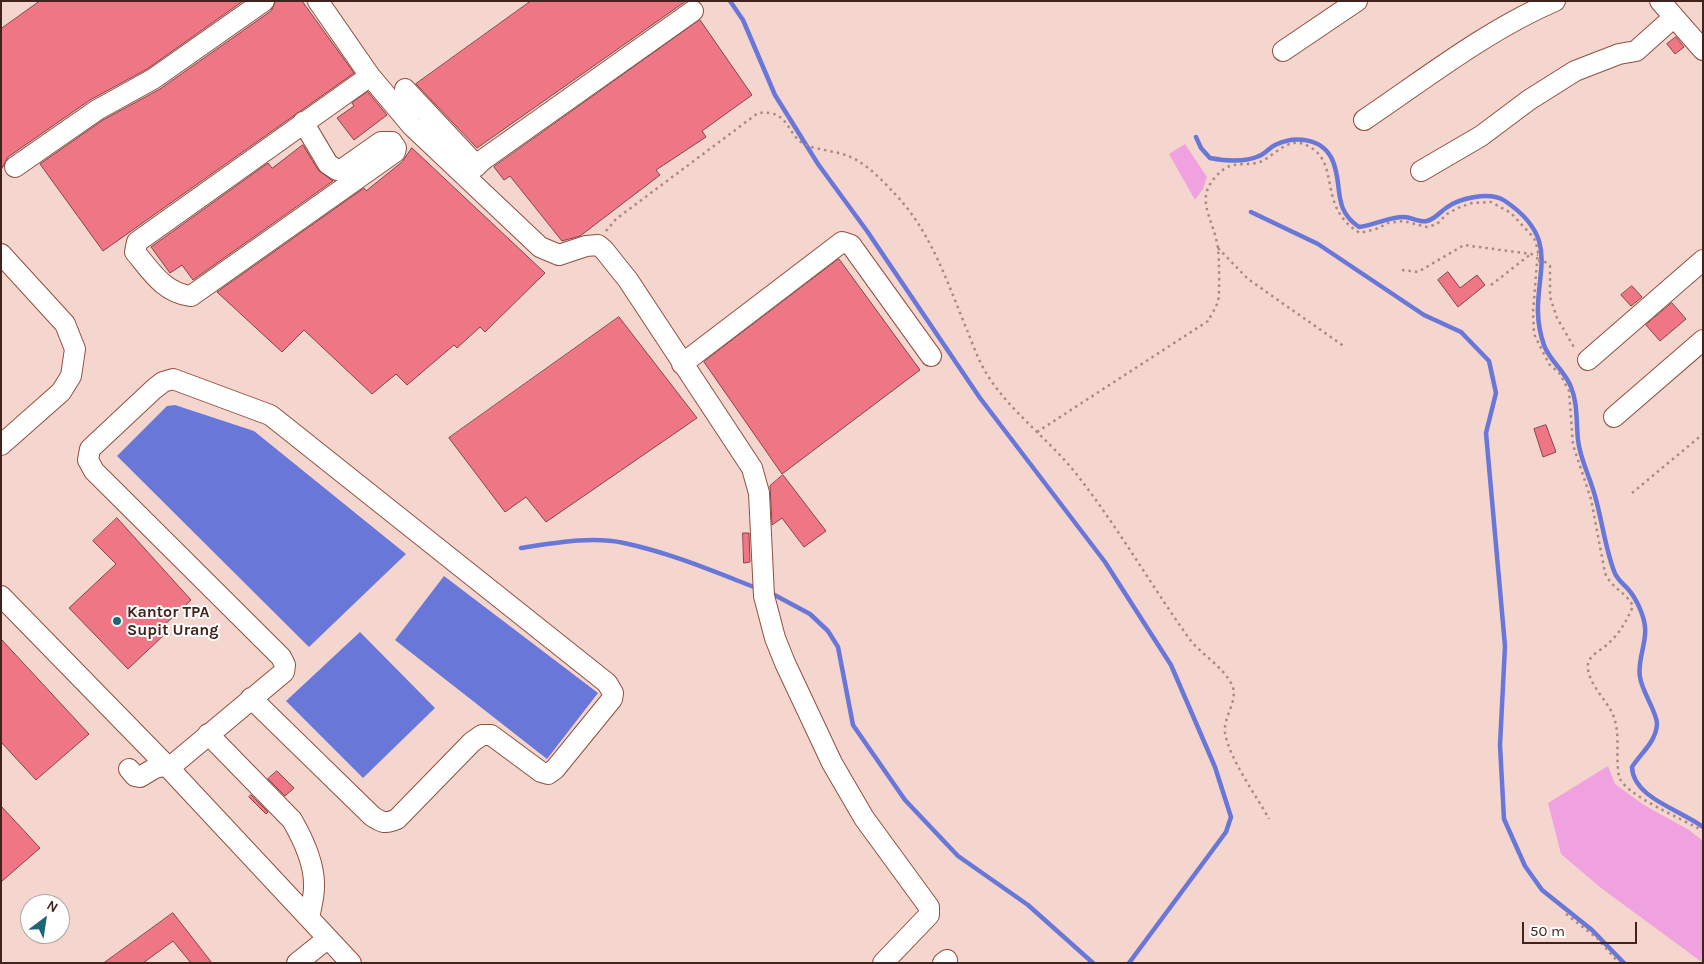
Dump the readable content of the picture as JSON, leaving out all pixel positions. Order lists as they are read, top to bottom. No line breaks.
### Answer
{"places":["Kantor TPA Supit Urang"],"scale_bar":"50 m","north":"top right"}
